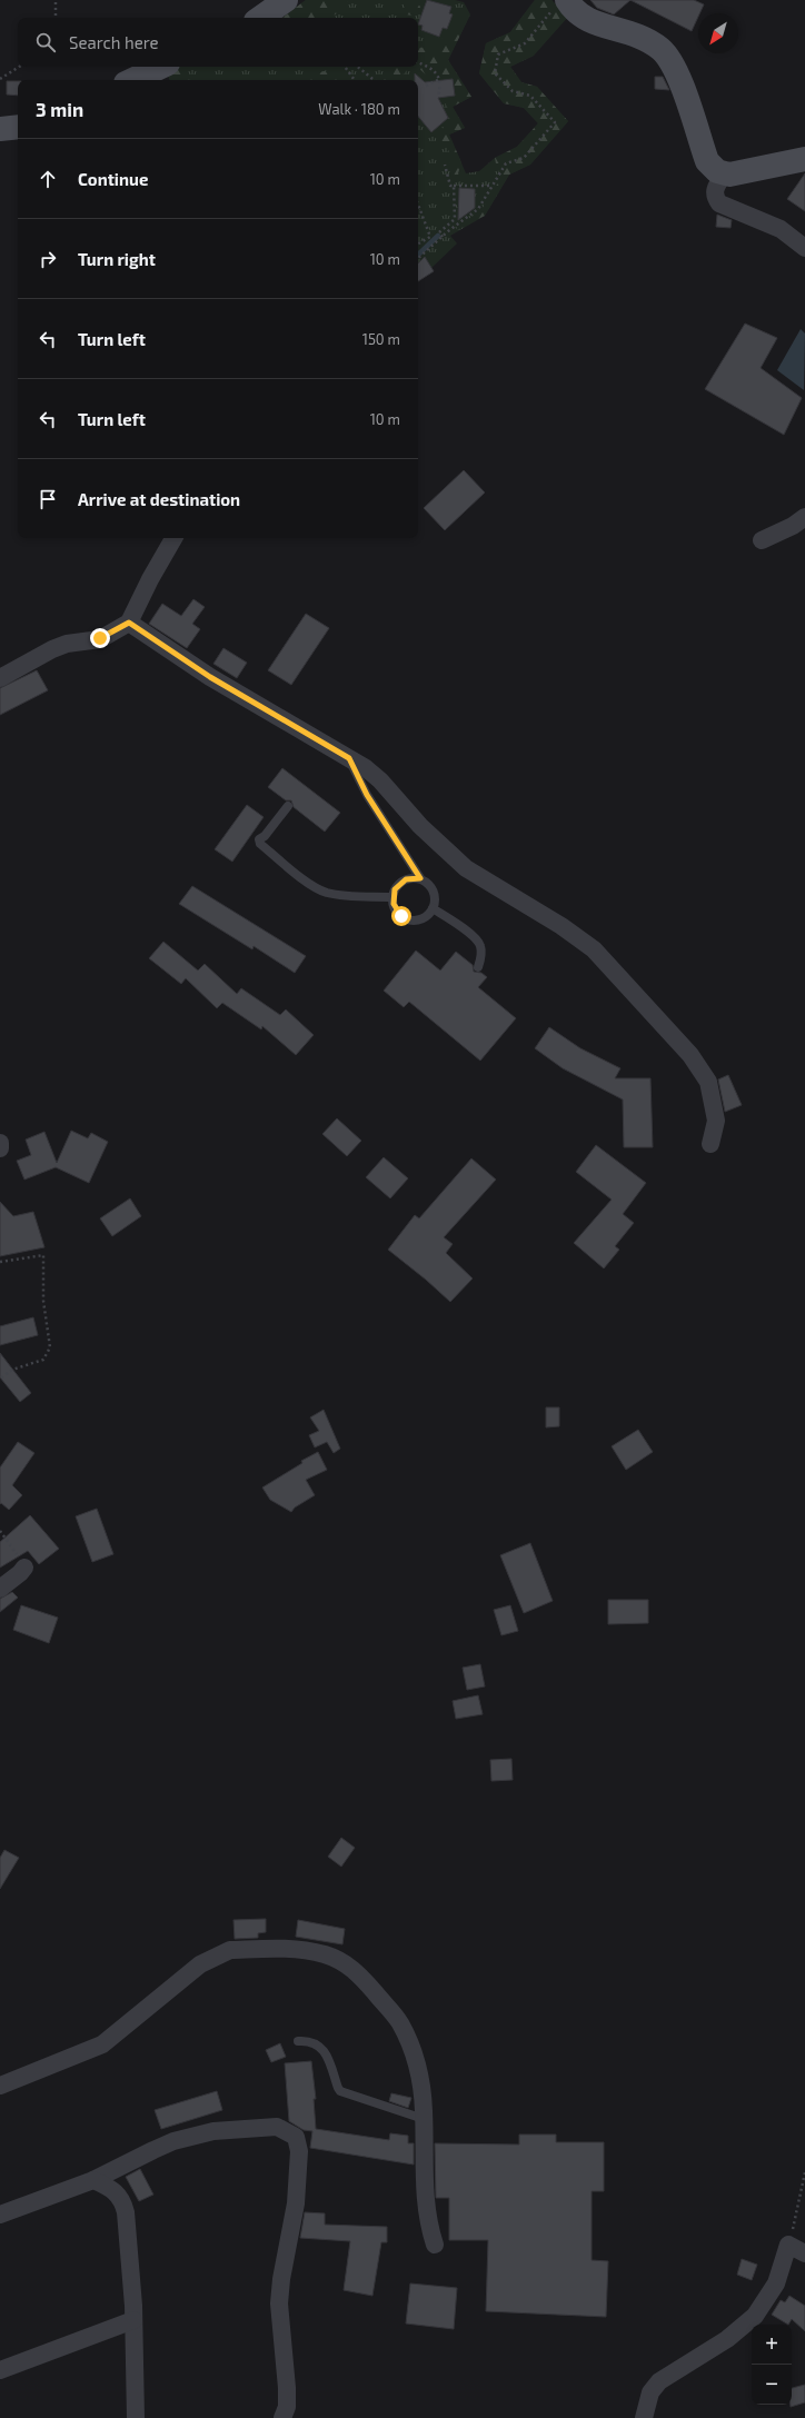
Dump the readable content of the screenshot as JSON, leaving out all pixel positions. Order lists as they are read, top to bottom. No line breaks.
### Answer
{"north":"bottom left","page":{"search":"Search here","heading":["3 min","Walk · 180 m"],"list":[["Continue","10 m"],["Turn right","10 m"],["Turn left","150 m"],["Turn left","10 m"],"Arrive at destination"],"map_buttons":["+","−"]}}
